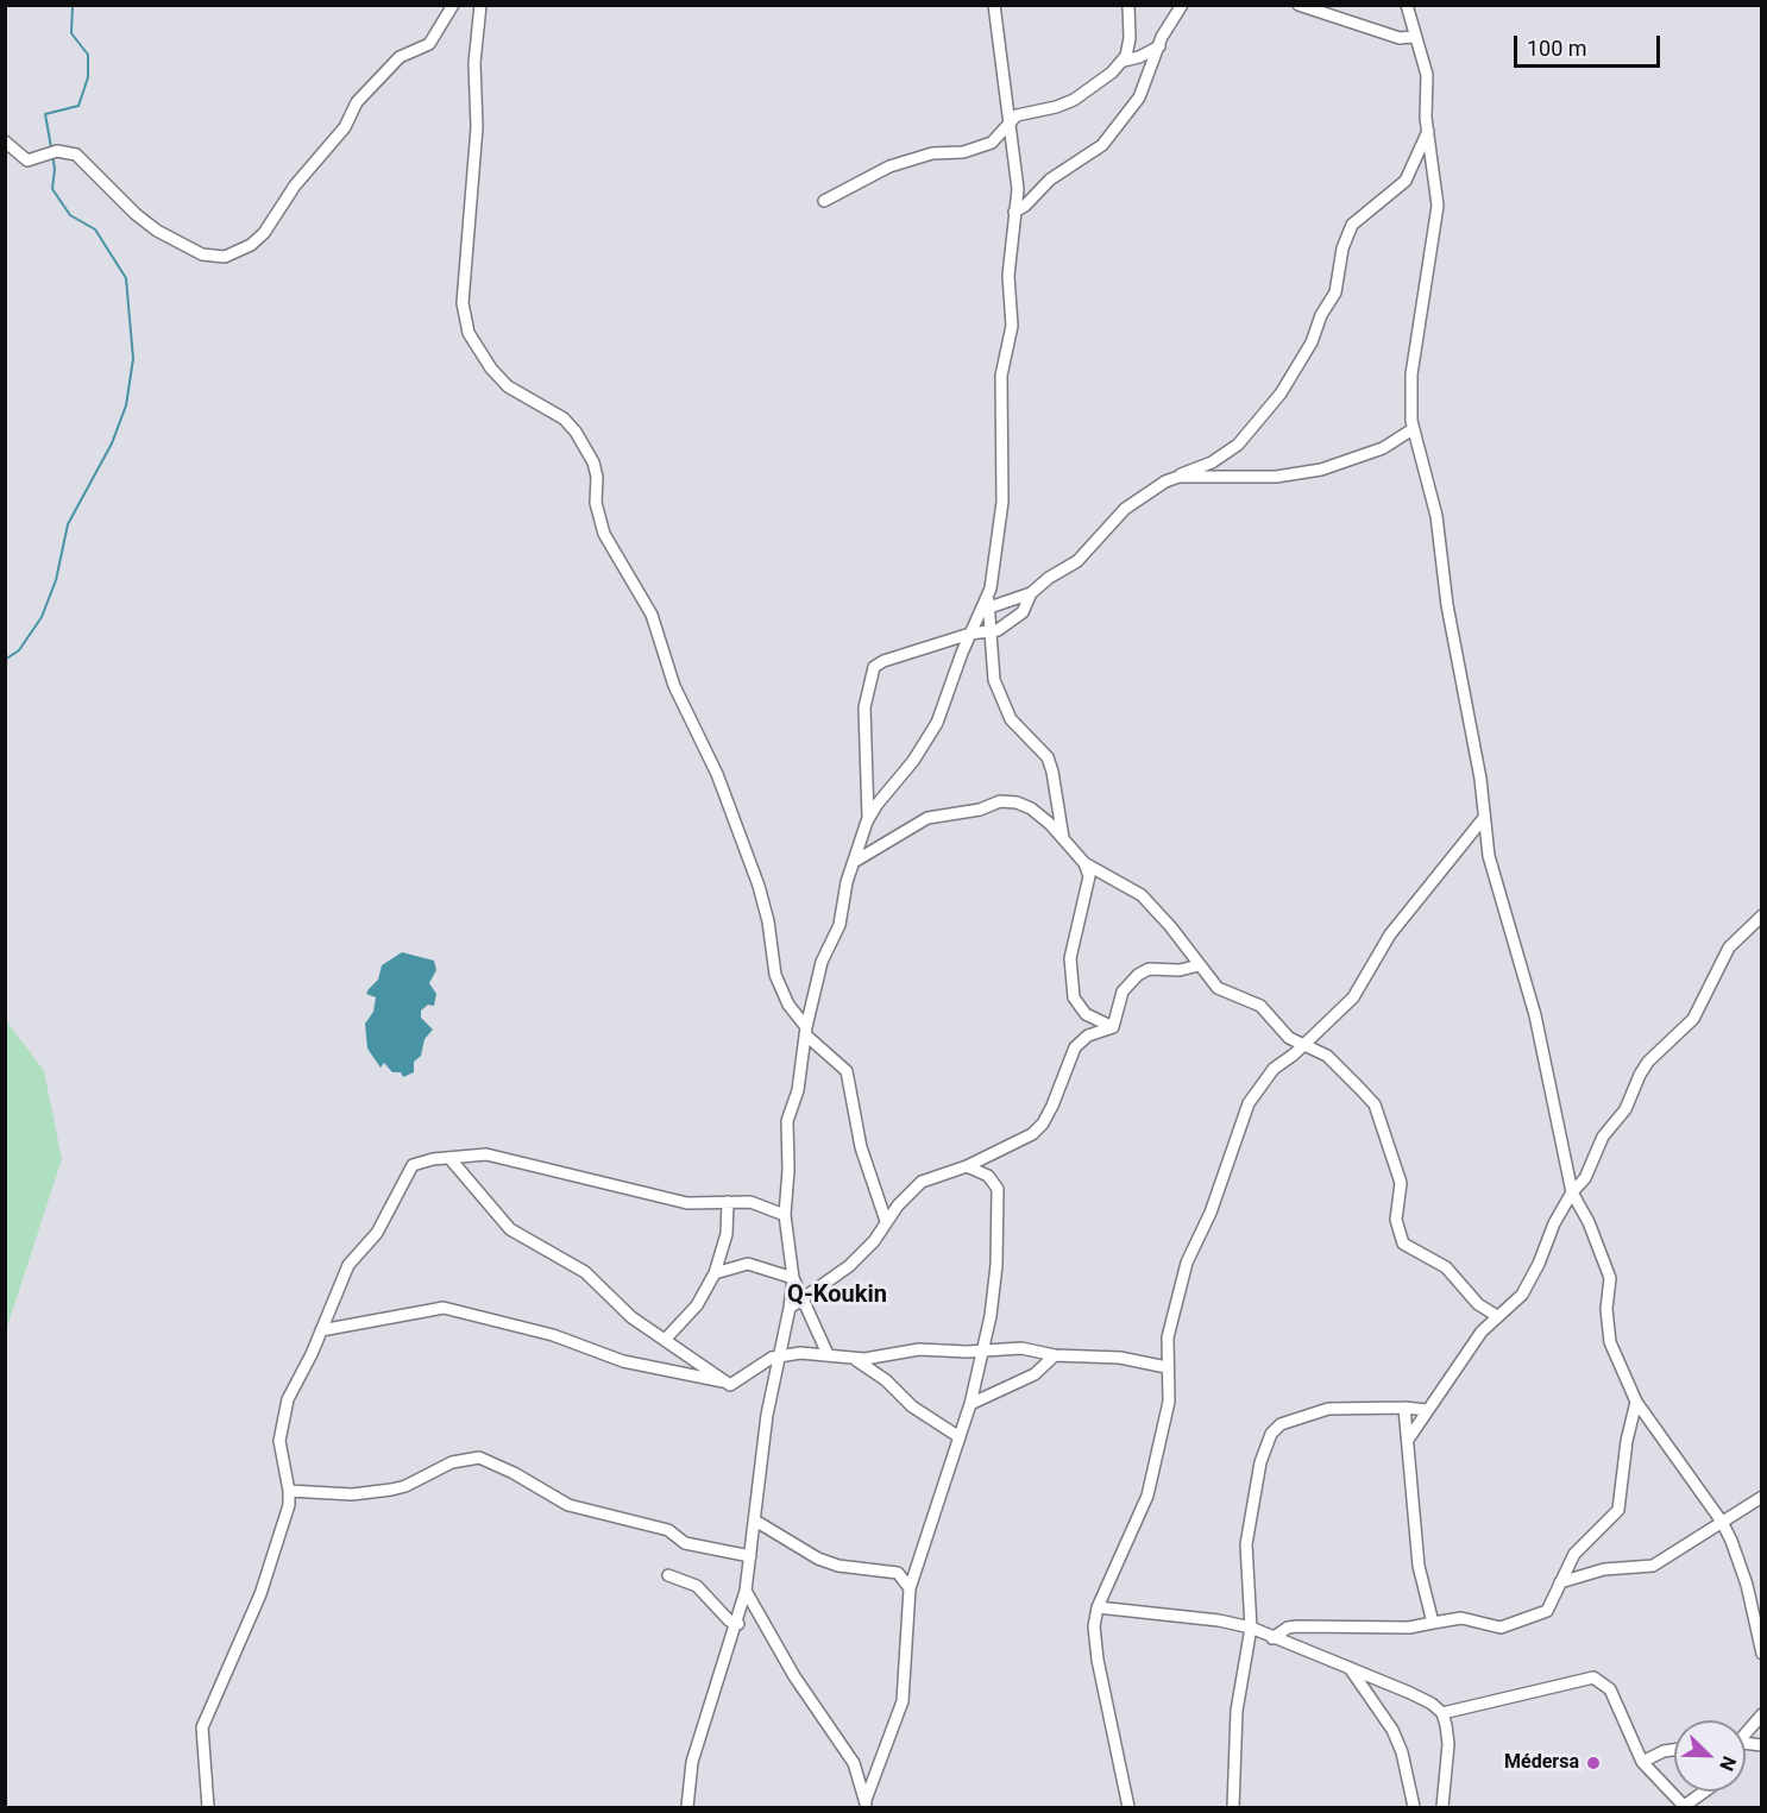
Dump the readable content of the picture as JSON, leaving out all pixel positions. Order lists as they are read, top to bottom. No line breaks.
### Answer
{"districts":["Q-Koukin"],"places":["Médersa"],"scale_bar":"100 m","north":"bottom right"}
